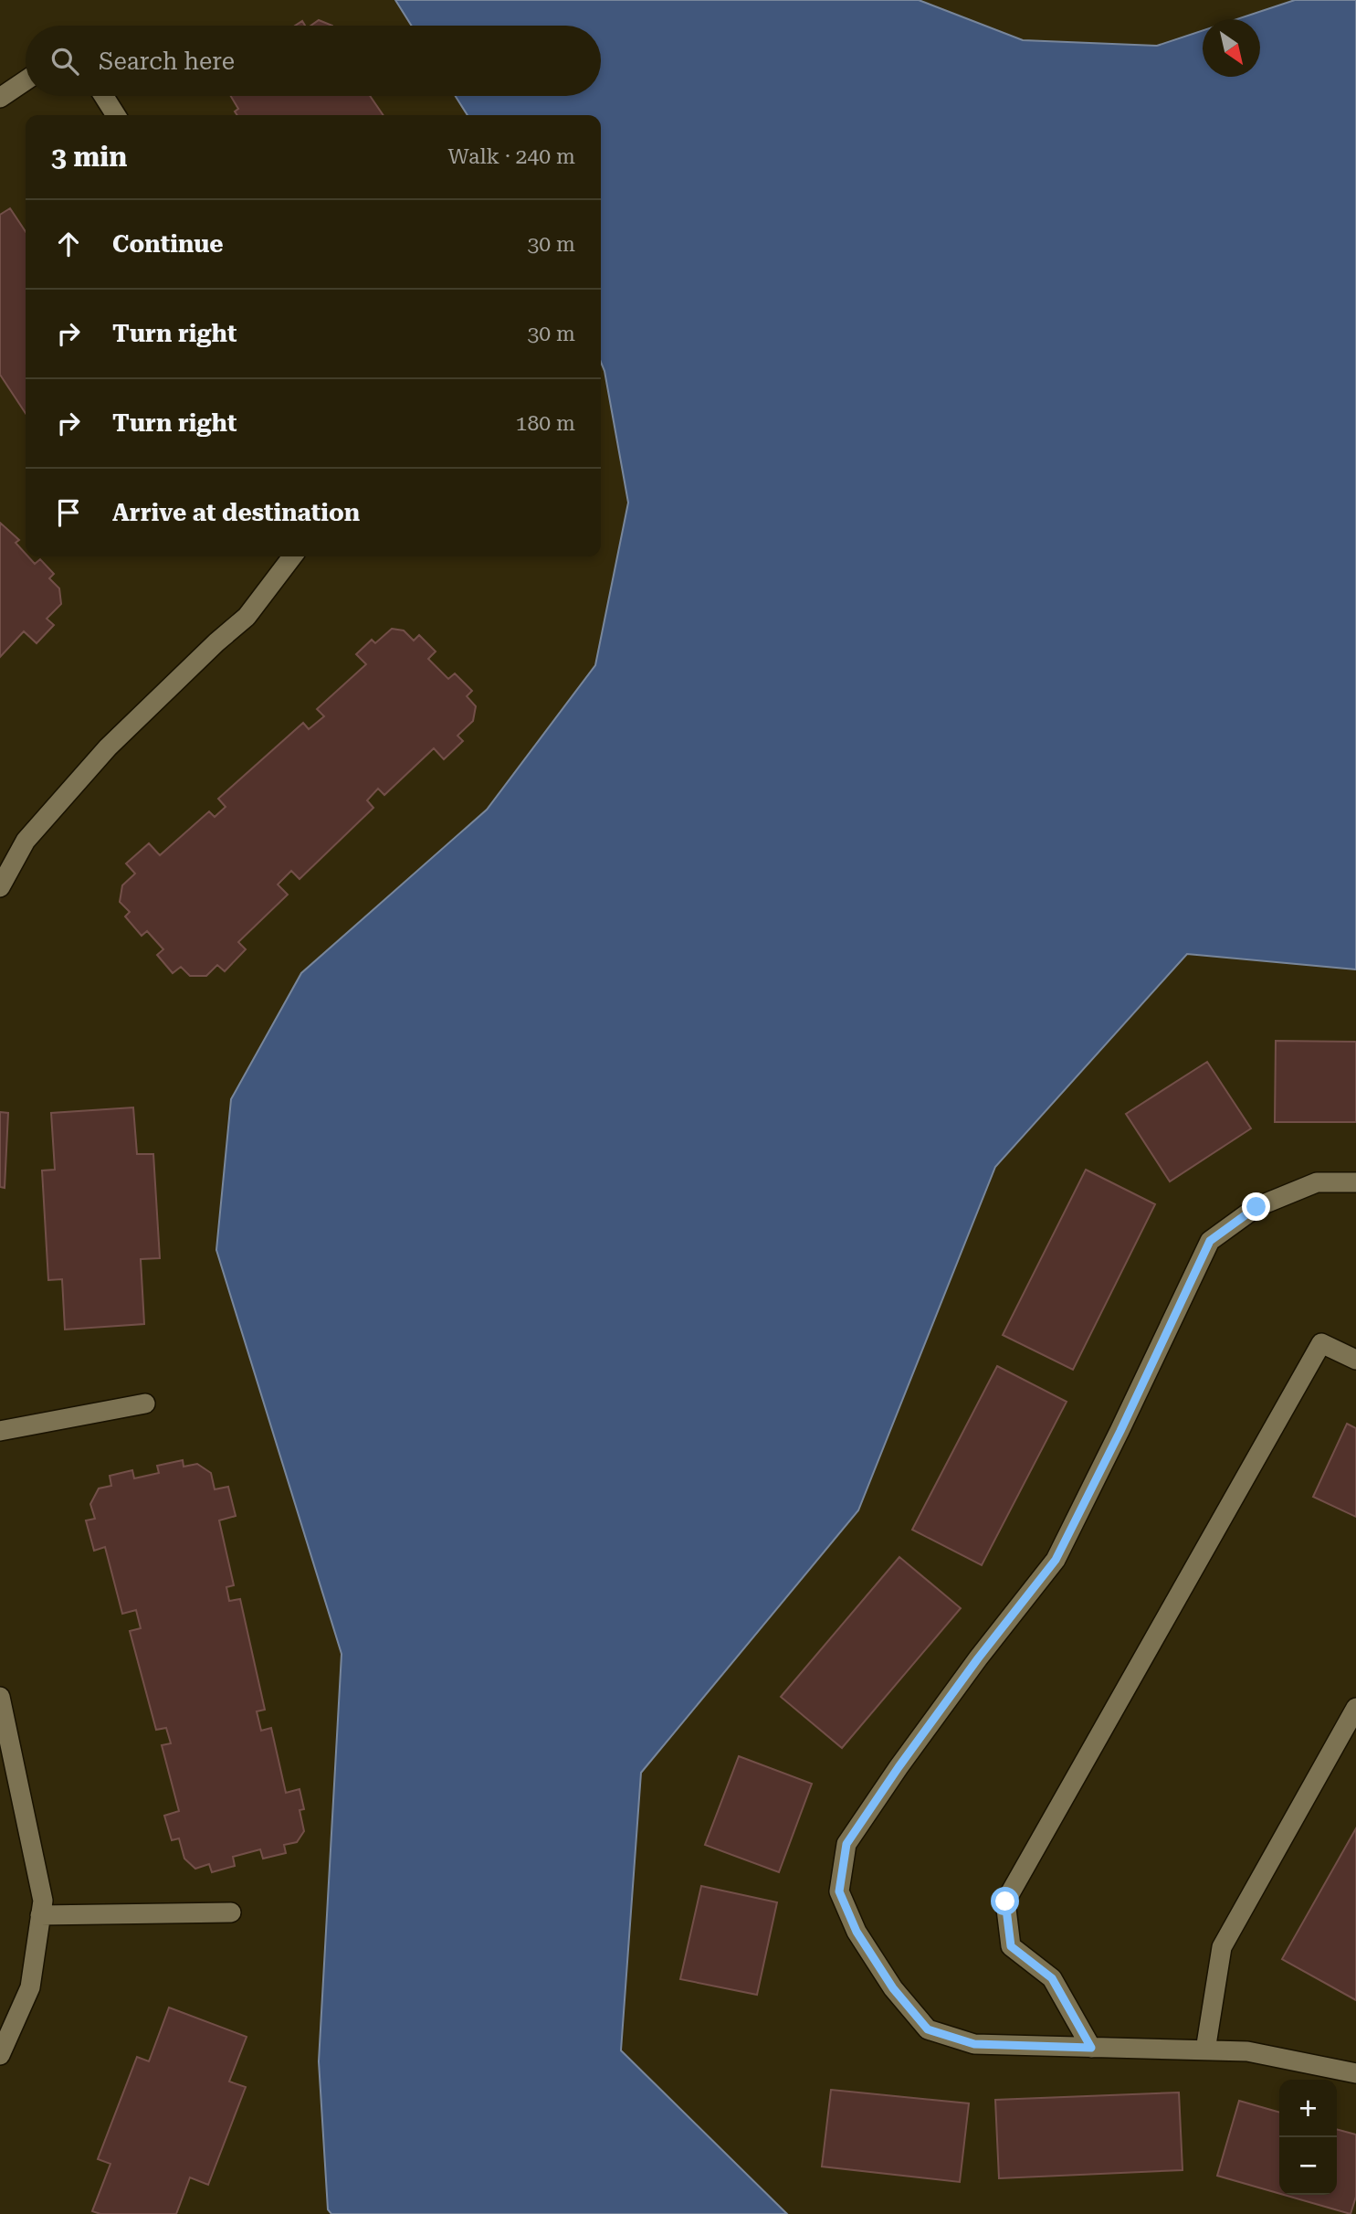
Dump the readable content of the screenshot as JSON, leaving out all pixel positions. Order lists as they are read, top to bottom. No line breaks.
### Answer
{"north":"bottom right","page":{"search":"Search here","heading":["3 min","Walk · 240 m"],"list":[["Continue","30 m"],["Turn right","30 m"],["Turn right","180 m"],"Arrive at destination"],"map_buttons":["+","−"]}}
